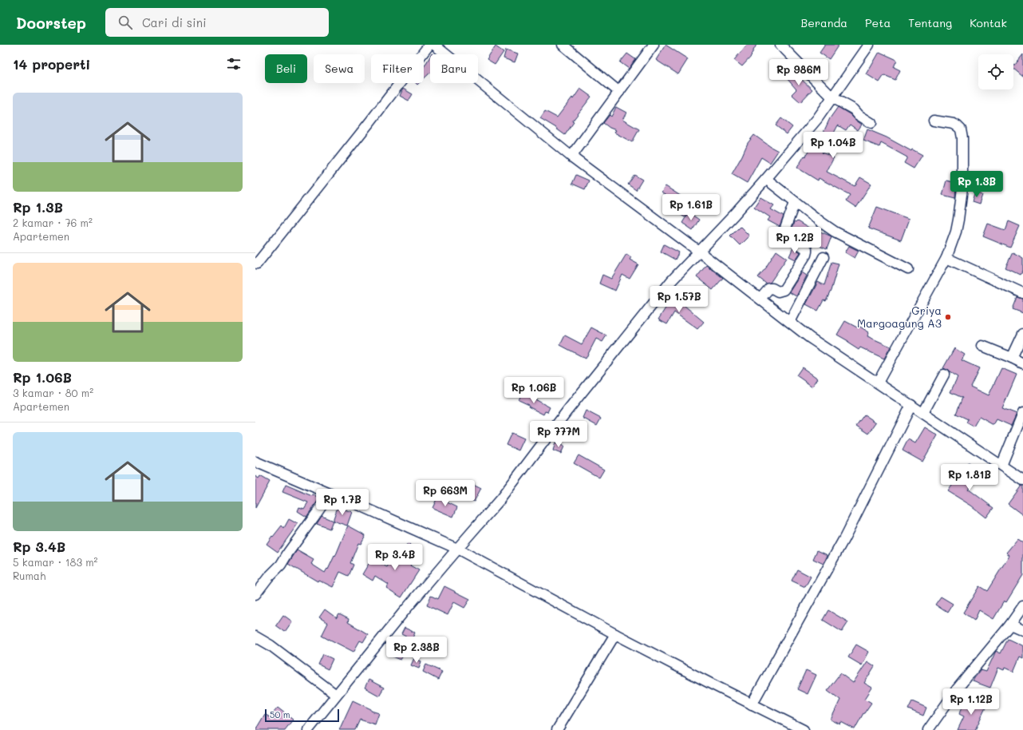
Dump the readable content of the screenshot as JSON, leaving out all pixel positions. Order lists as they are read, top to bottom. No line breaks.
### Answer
{"places":["Griya Margoagung A3"],"scale_bar":"50 m","page":{"header":"Doorstep","search":"Cari di sini","nav":["Beranda","Peta","Tentang","Kontak"],"heading":"14 properti","chip":["Beli","Sewa","Filter","Baru"],"price":["Rp 986M","Rp 1.04B","Rp 1.3B","Rp 1.61B","Rp 1.2B","Rp 1.57B","Rp 1.06B","Rp 777M","Rp 1.81B","Rp 663M","Rp 1.7B","Rp 3.4B","Rp 2.38B","Rp 1.12B"],"list":[{"name":"Rp 1.3B","note":"2 kamar · 76 m² · Apartemen"},{"name":"Rp 1.06B","note":"3 kamar · 80 m² · Apartemen"},{"name":"Rp 3.4B","note":"5 kamar · 183 m² · Rumah"}],"scale":"50 m"}}
